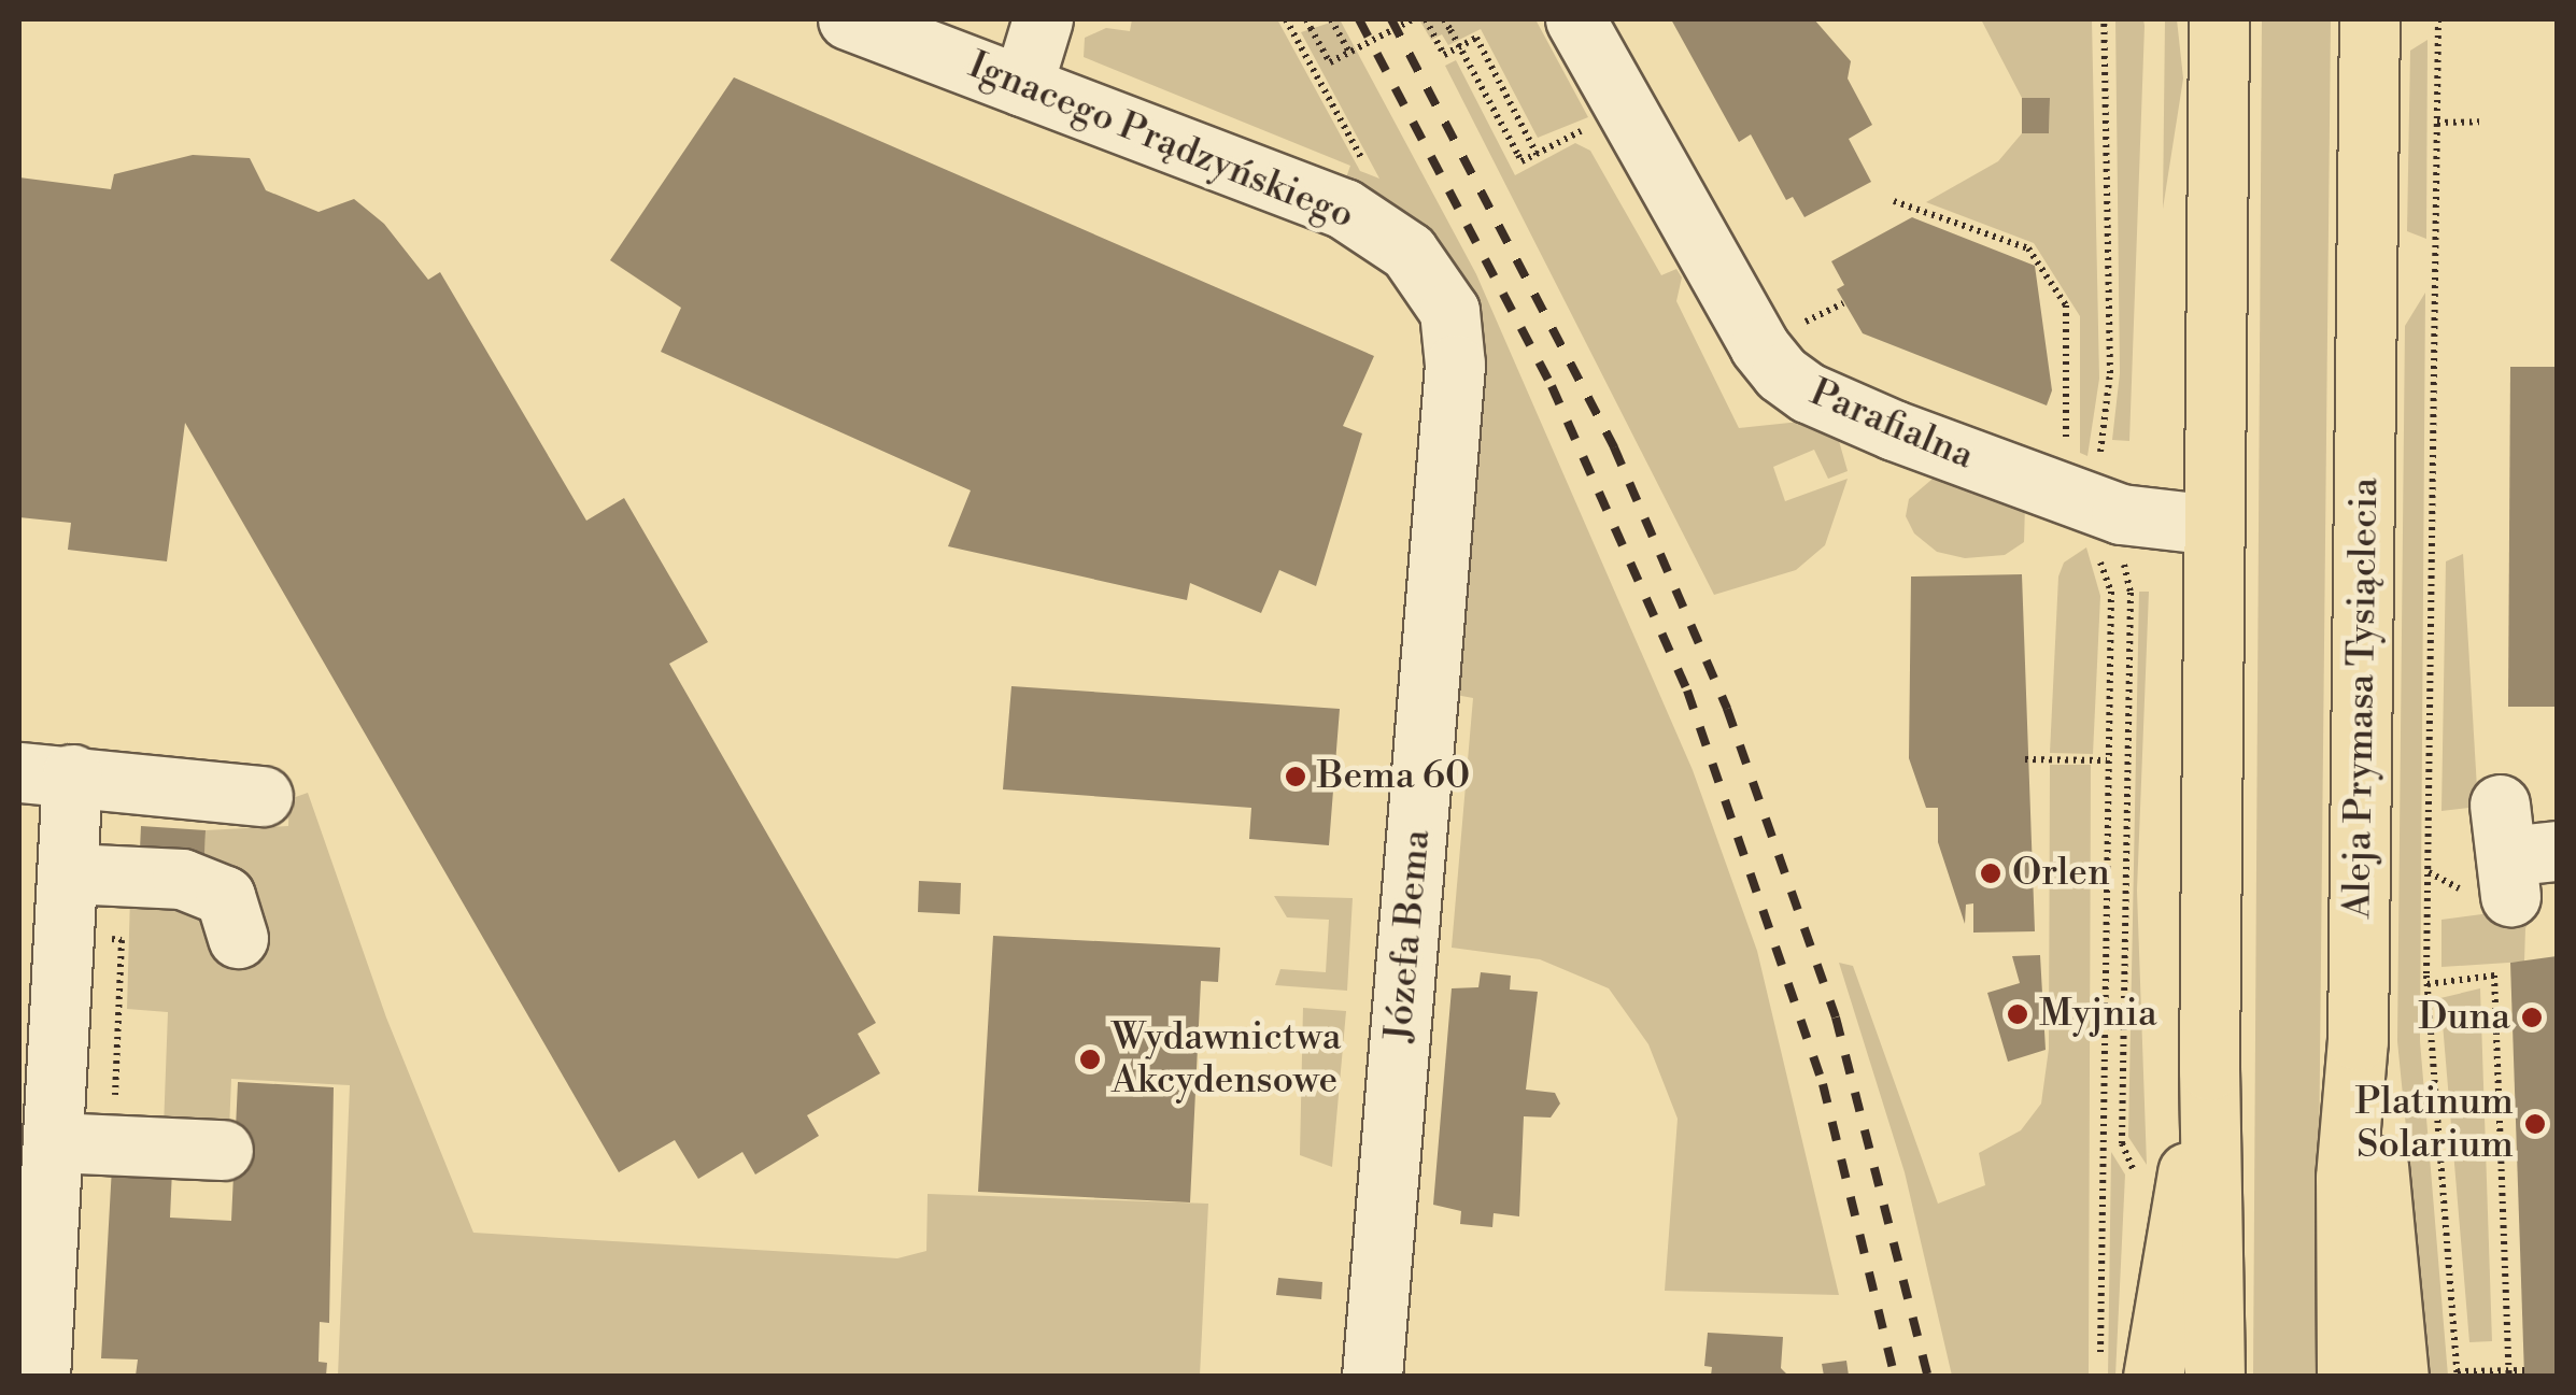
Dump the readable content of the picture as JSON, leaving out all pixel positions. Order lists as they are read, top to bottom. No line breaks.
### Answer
{"streets":{"main road":["Aleja Prymasa Tysiąclecia"],"street":["Ignacego Prądzyńskiego","Parafialna","Józefa Bema"]},"crossings":[["Ignacego Prądzyńskiego","Józefa Bema"]],"places":["Bema 60","Orlen","Myjnia","Duna","Wydawnictwa Akcydensowe","Platinum Solarium"]}
